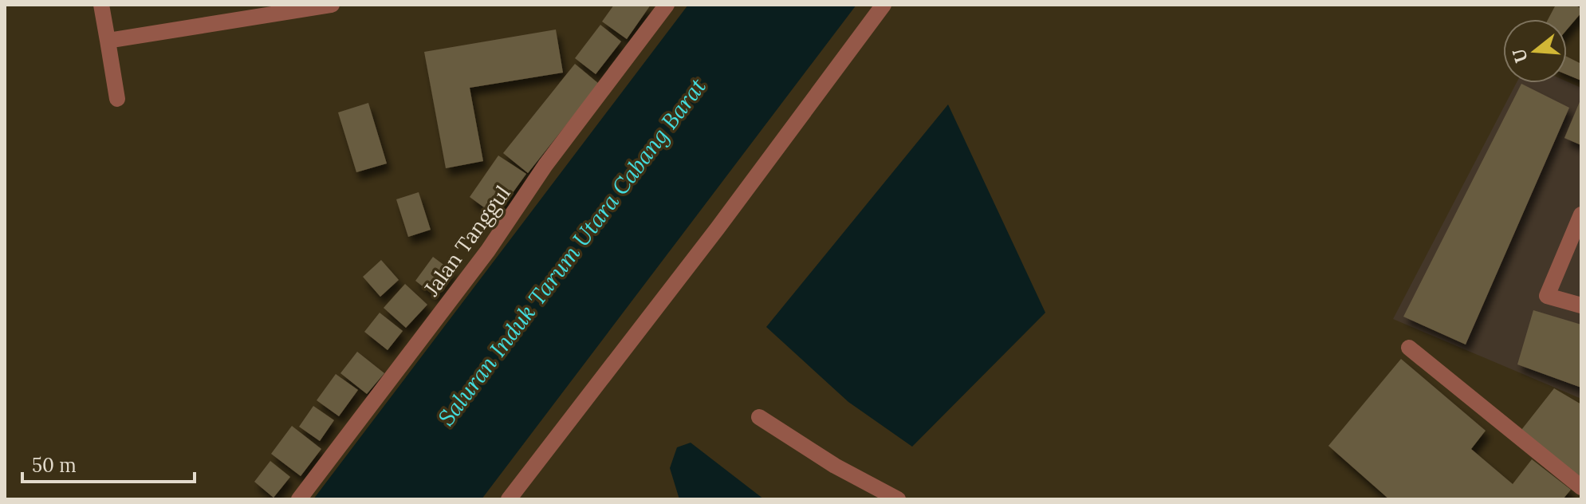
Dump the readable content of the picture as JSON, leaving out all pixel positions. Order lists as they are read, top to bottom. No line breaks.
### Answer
{"streets":{"street":["Jalan Tanggul"]},"water":["Saluran Induk Tarum Utara Cabang Barat"],"scale_bar":"50 m","north":"left"}
